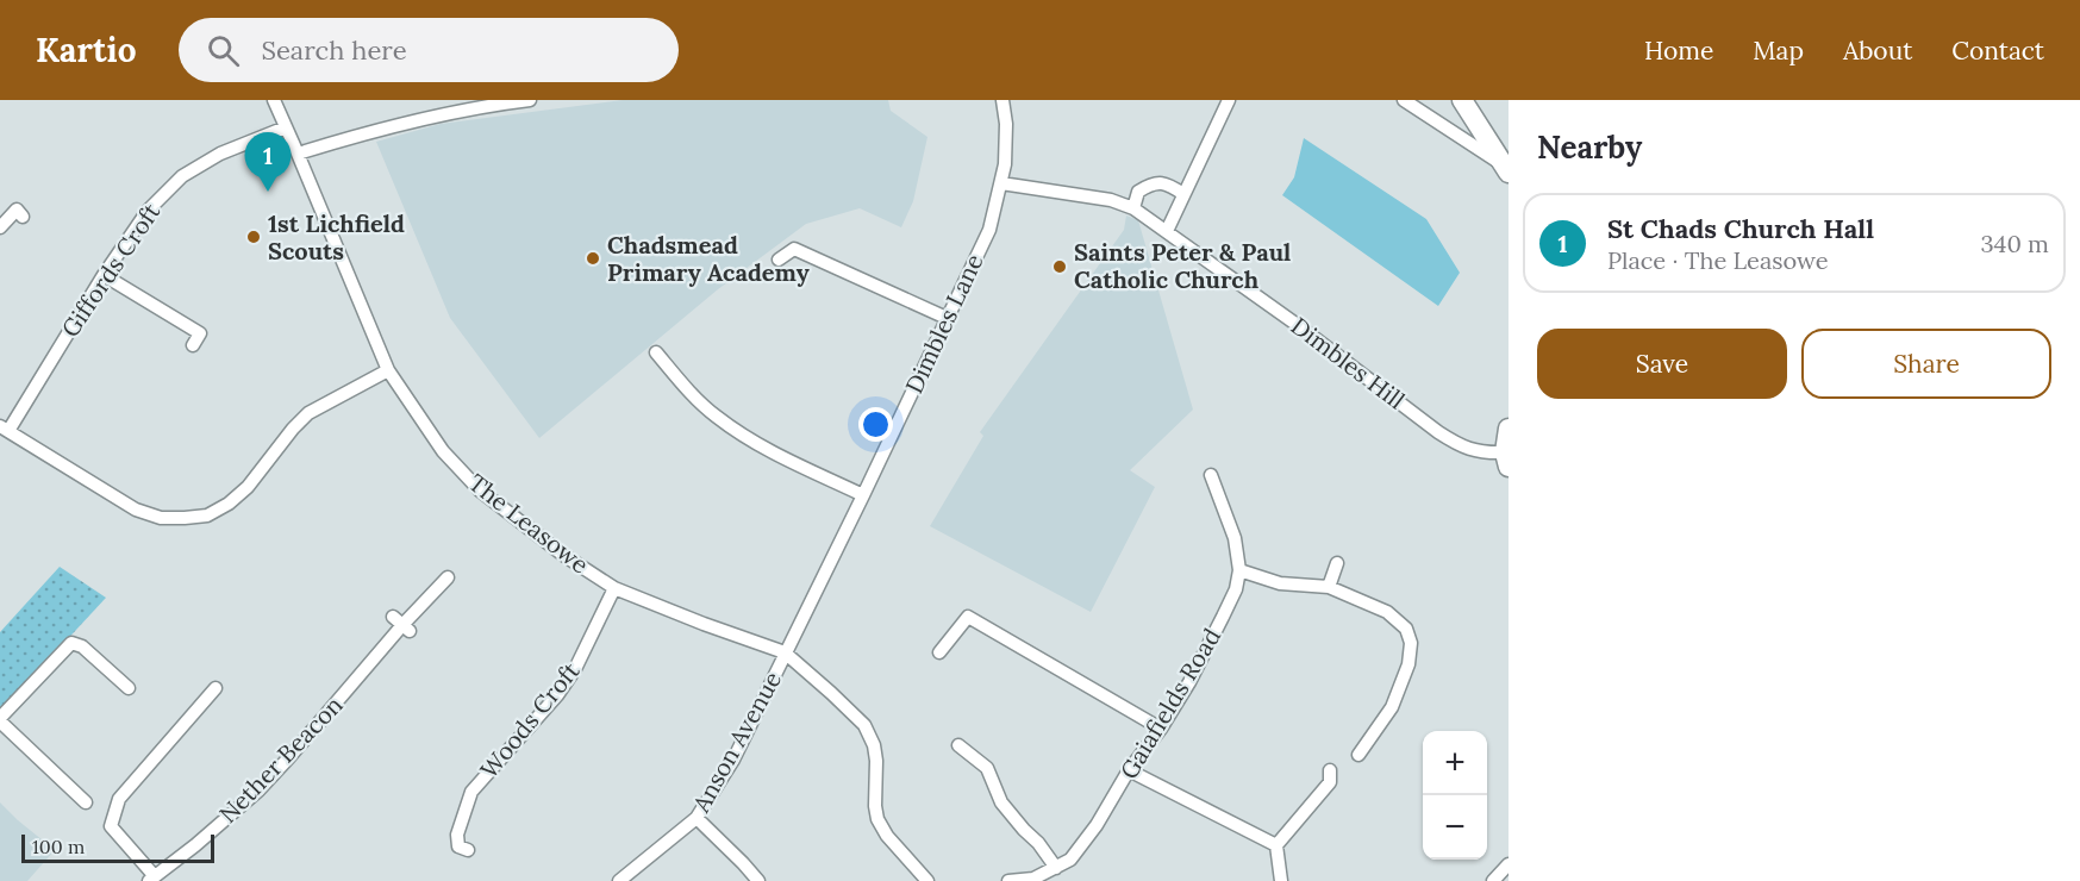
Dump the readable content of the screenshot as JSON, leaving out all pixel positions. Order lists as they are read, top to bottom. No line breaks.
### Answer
{"streets":{"street":["Giffords Croft","Dimbles Lane","Dimbles Hill","The Leasowe","Gaiafields Road","Woods Croft","Anson Avenue","Nether Beacon"]},"crossings":[["Giffords Croft","The Leasowe"],["Dimbles Lane","Dimbles Hill"],["Dimbles Lane","The Leasowe"],["Dimbles Lane","Anson Avenue"],["The Leasowe","Woods Croft"],["The Leasowe","Anson Avenue"]],"places":["1st Lichfield Scouts","Chadsmead Primary Academy","Saints Peter & Paul Catholic Church"],"scale_bar":"100 m","page":{"header":"Kartio","search":"Search here","nav":["Home","Map","About","Contact"],"heading":"Nearby","pins":"1","list":[{"mark":"1","name":"St Chads Church Hall","note":"Place · The Leasowe","value":"340 m"}],"buttons":["Save","Share"],"map_buttons":["+","−"],"scale":"100 m"}}
